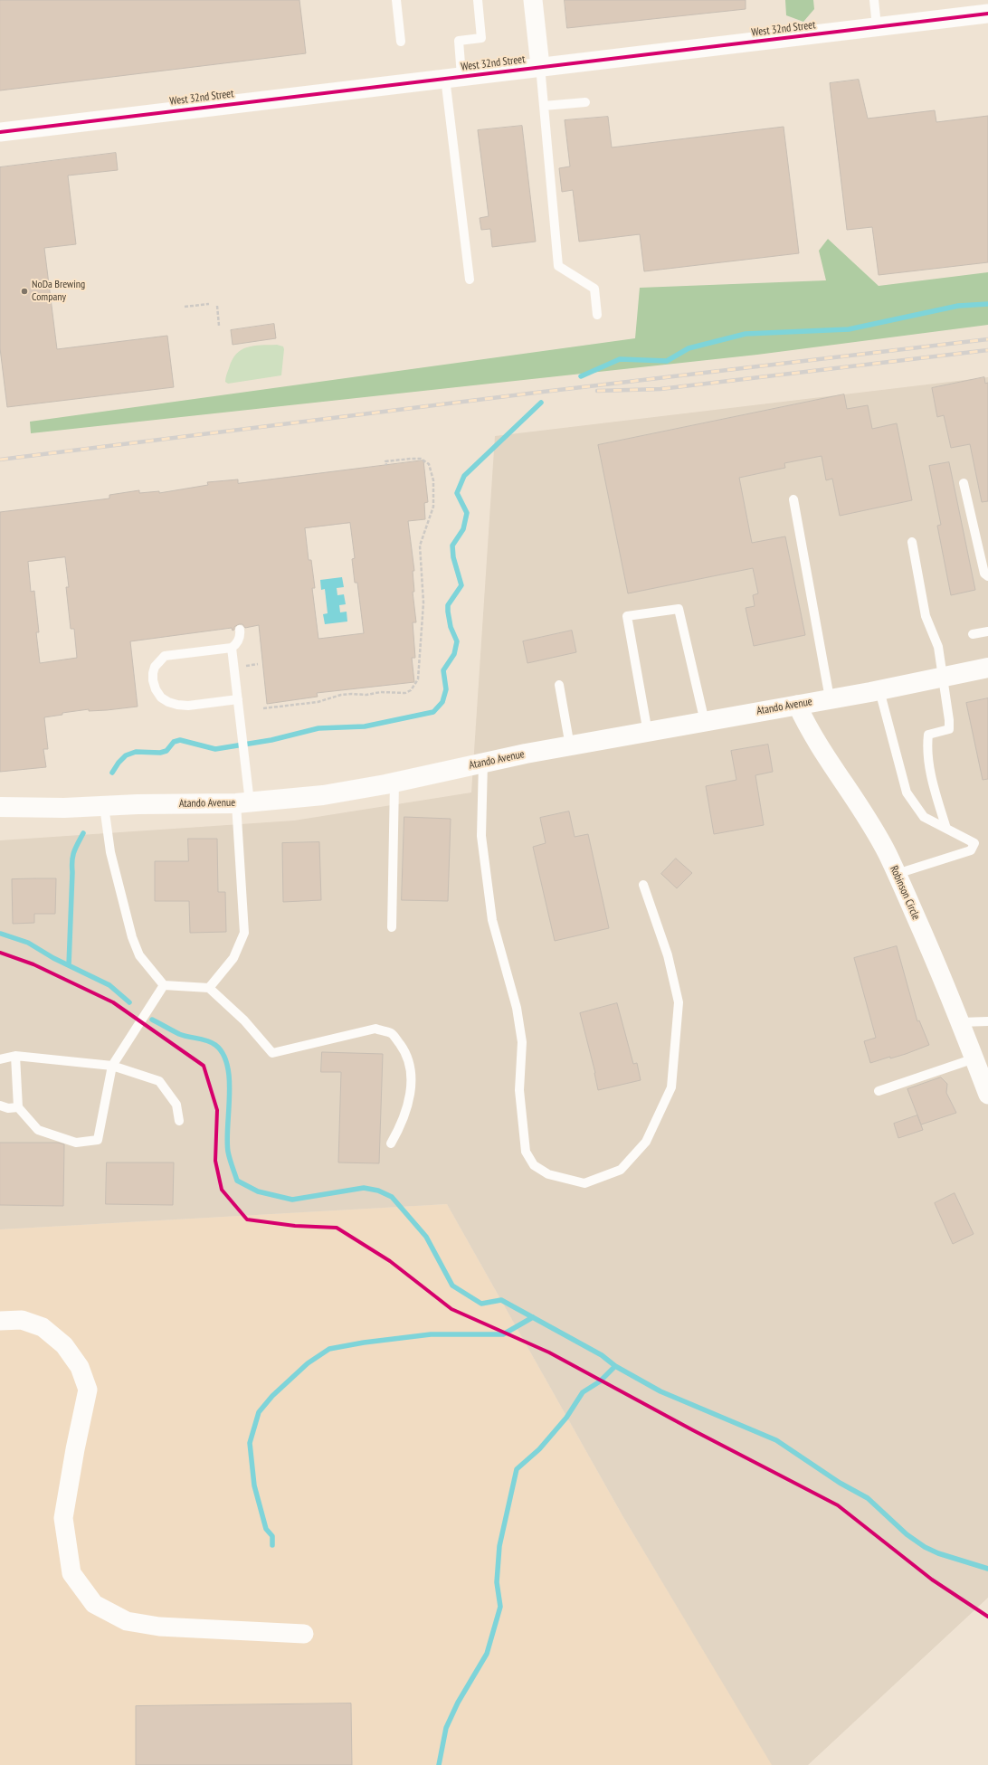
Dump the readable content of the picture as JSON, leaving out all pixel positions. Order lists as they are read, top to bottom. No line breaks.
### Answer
{"streets":{"main road":["Atando Avenue"],"street":["West 32nd Street","Robinson Circle"]},"crossings":[["Atando Avenue","Robinson Circle"]],"places":["NoDa Brewing Company"]}
